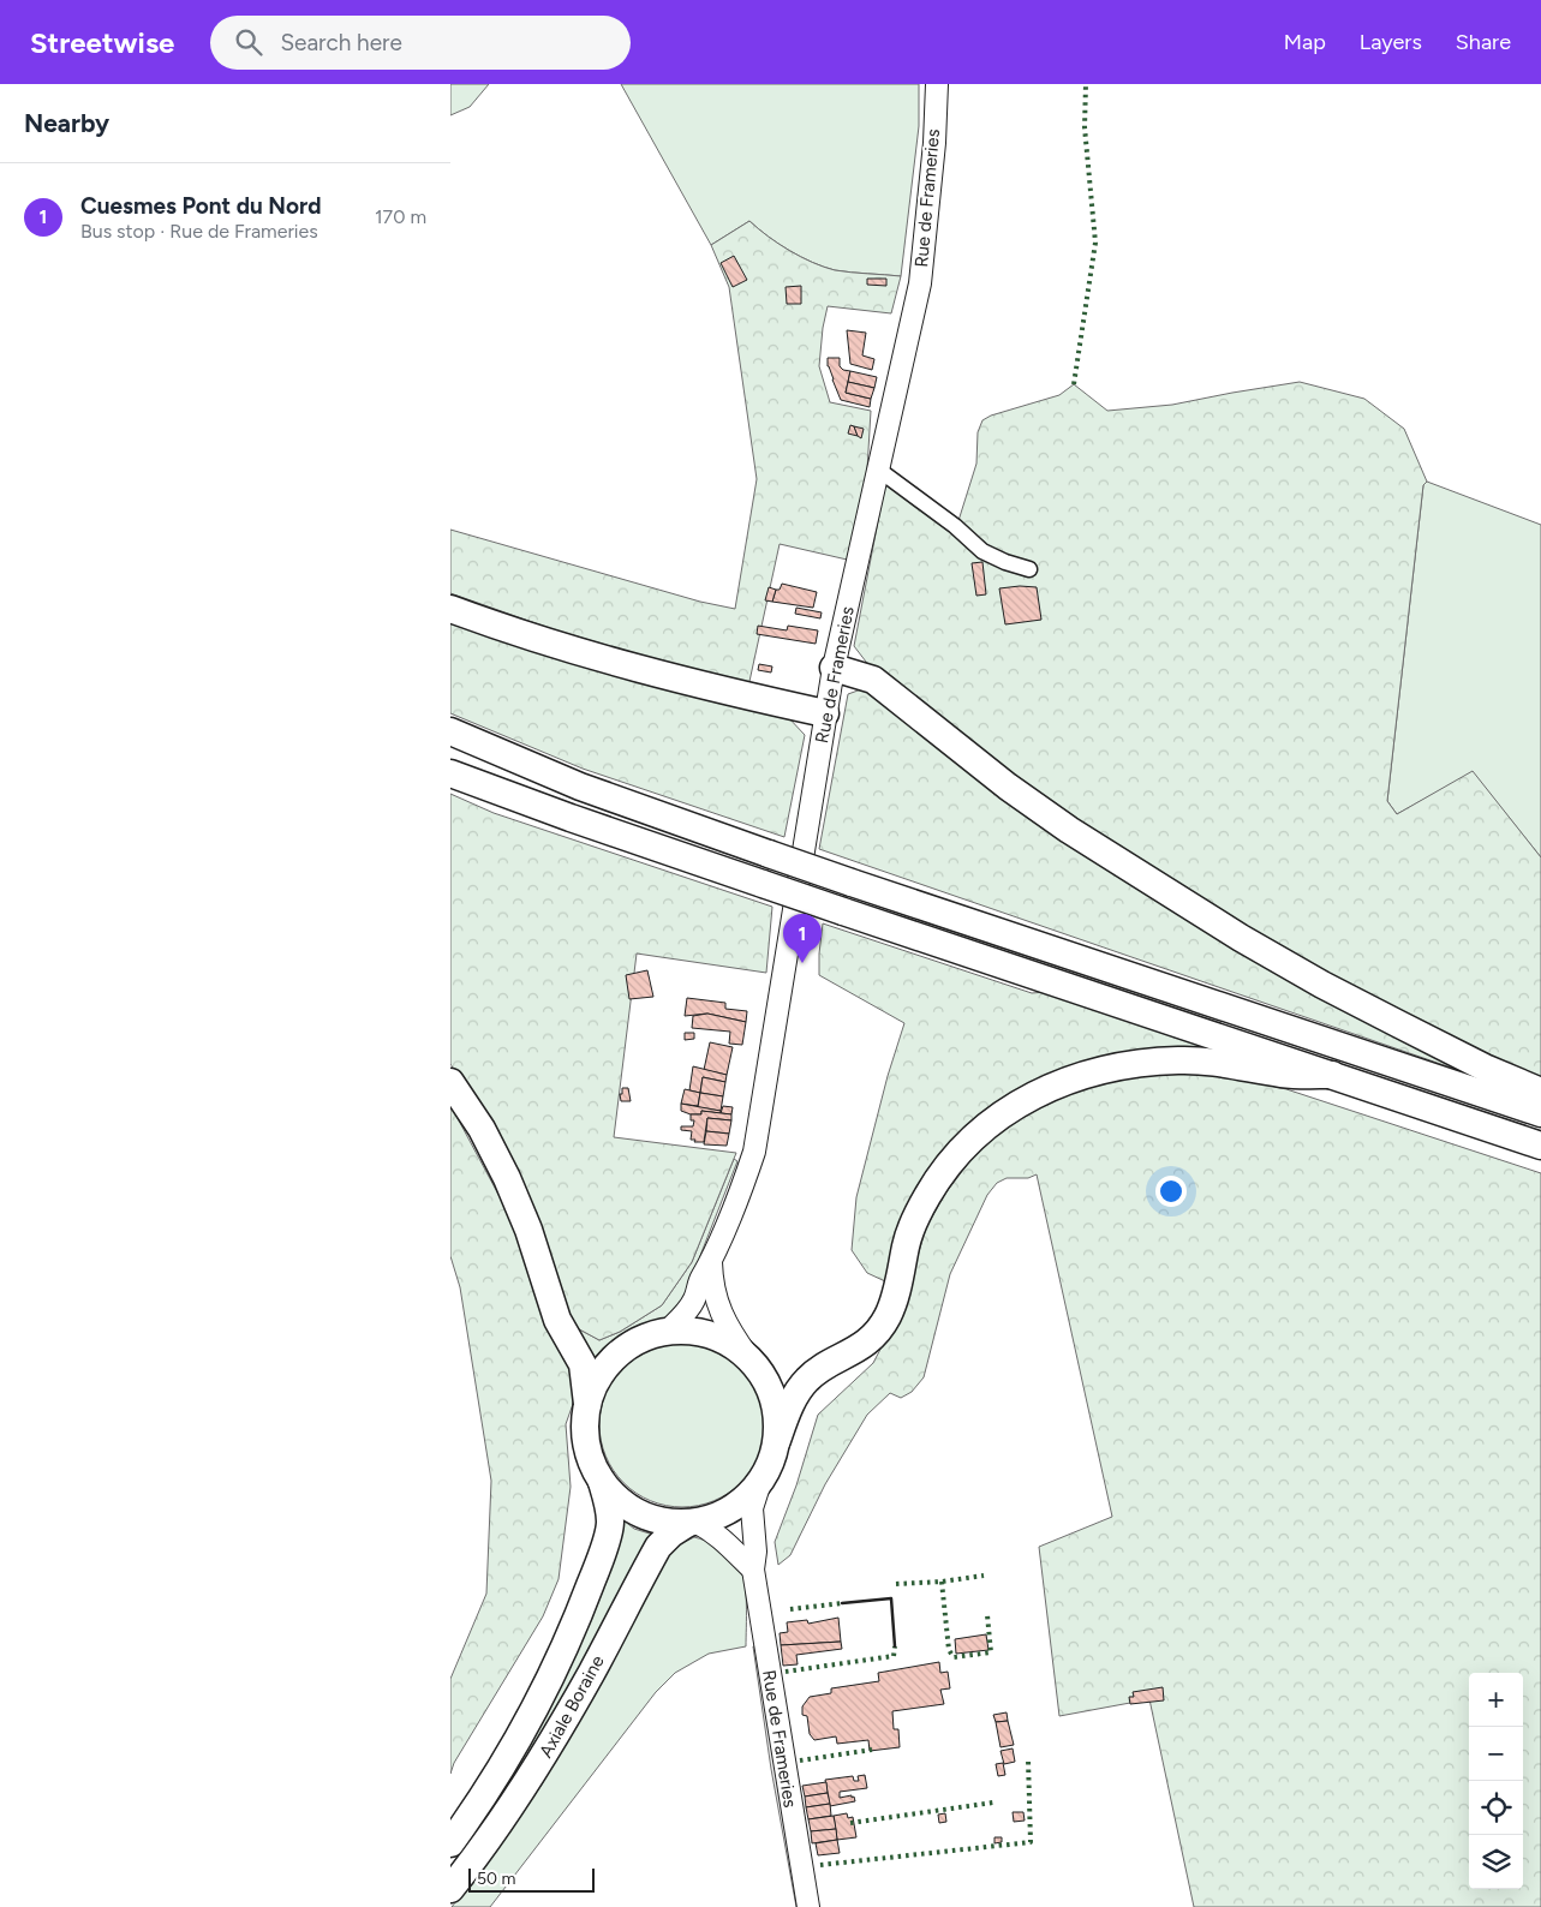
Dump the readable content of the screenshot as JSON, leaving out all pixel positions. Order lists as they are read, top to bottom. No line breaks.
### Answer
{"streets":{"highway":["Axiale Boraine"],"main road":["Rue de Frameries"]},"crossings":[["Rue de Frameries","Axiale Boraine"]],"scale_bar":"50 m","page":{"header":"Streetwise","search":"Search here","nav":["Map","Layers","Share"],"heading":"Nearby","list":[{"mark":"1","name":"Cuesmes Pont du Nord","note":"Bus stop · Rue de Frameries","value":"170 m"}],"pins":"1","map_buttons":["+","−"],"scale":"50 m"}}
